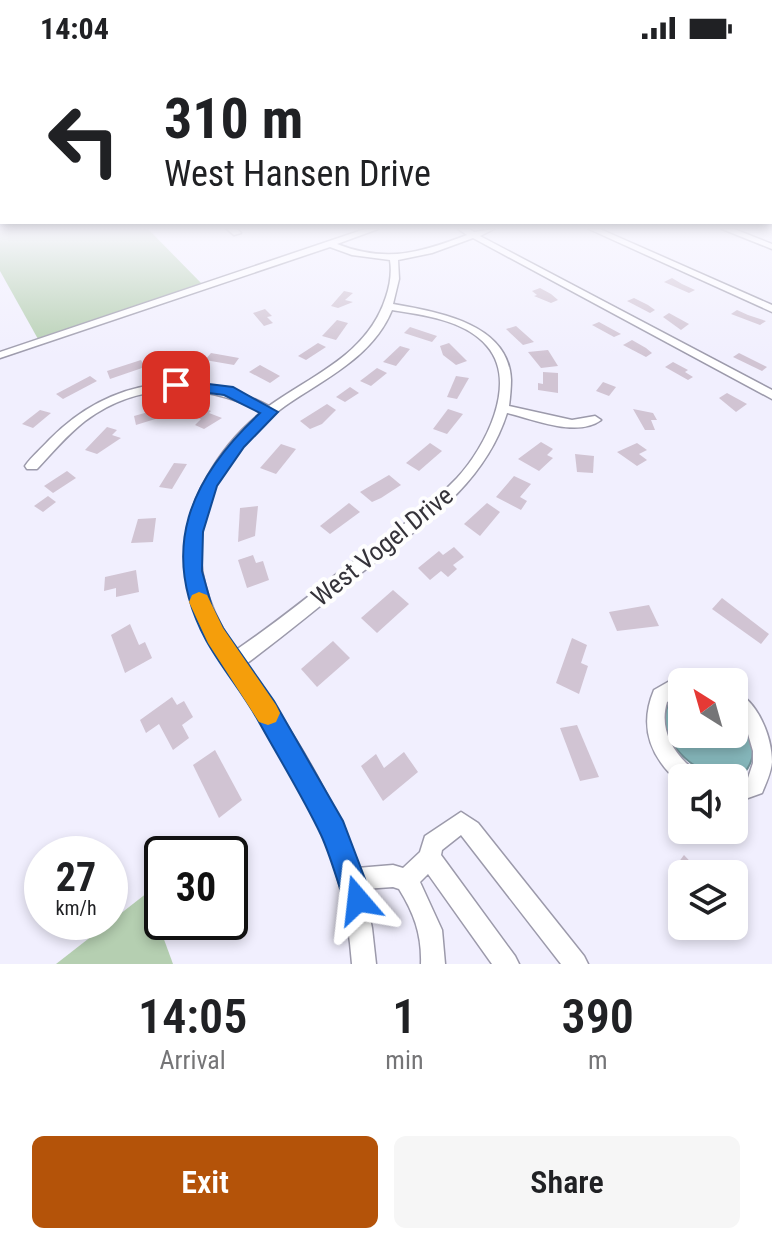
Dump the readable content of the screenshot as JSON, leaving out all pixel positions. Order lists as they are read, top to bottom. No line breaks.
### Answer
{"streets":{"street":["West Vogel Drive"]},"north":"top left","page":{"status":"14:04","turn":["310 m","West Hansen Drive"],"speed":"27 km/h","limit":"30","eta":["14:05","Arrival","1","min","390","m"],"buttons":["Exit","Share"]}}
